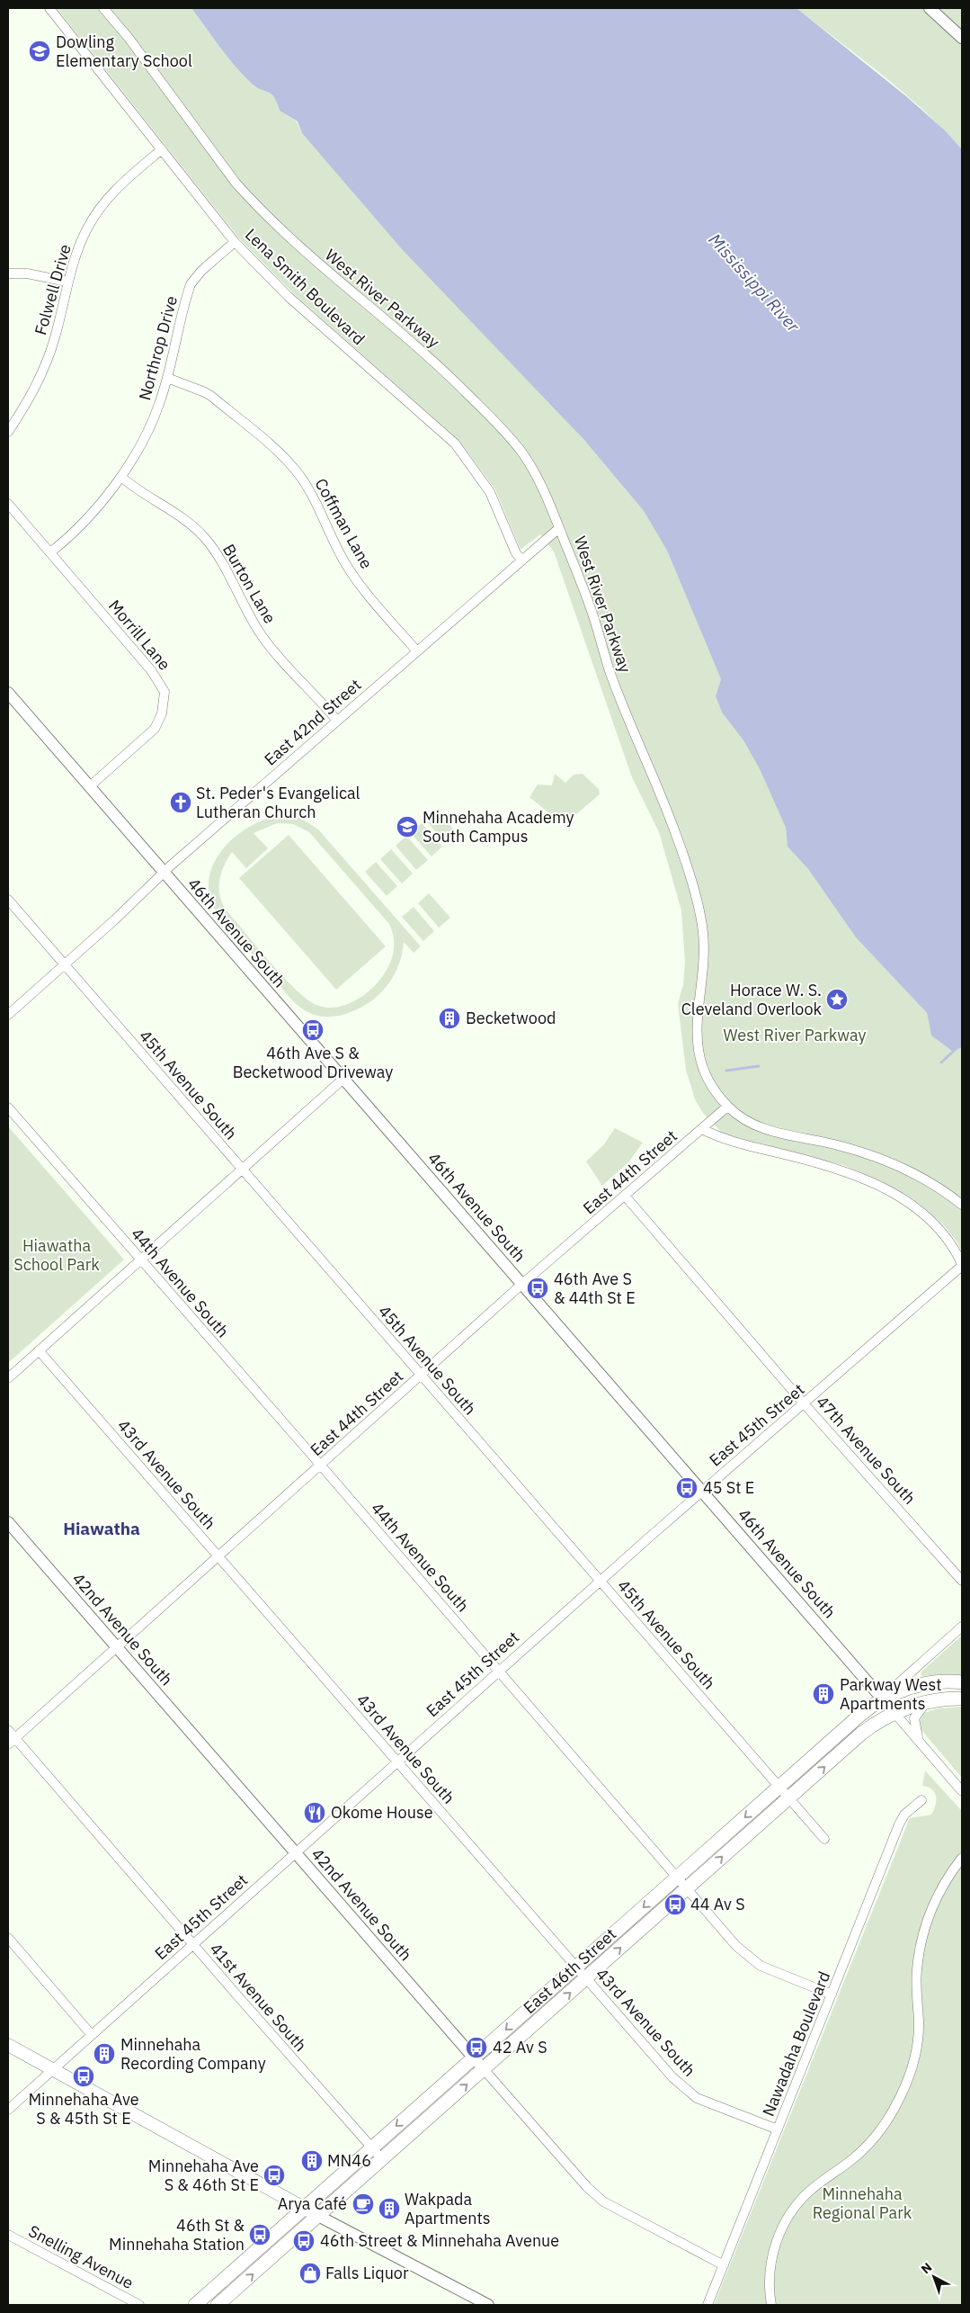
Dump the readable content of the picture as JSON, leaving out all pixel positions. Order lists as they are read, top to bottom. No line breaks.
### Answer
{"streets":{"main road":["East 46th Street"],"street":["Lena Smith Boulevard","Folwell Drive","West River Parkway","Northrop Drive","Coffman Lane","Burton Lane","Morrill Lane","East 42nd Street","46th Avenue South","45th Avenue South","East 44th Street","44th Avenue South","East 45th Street","47th Avenue South","43rd Avenue South","42nd Avenue South","41st Avenue South","Nawadaha Boulevard","Snelling Avenue"]},"crossings":[["Lena Smith Boulevard","Folwell Drive"],["Lena Smith Boulevard","Northrop Drive"],["Lena Smith Boulevard","East 42nd Street"],["West River Parkway","East 42nd Street"],["West River Parkway","East 44th Street"],["Northrop Drive","Coffman Lane"],["Northrop Drive","Burton Lane"],["Northrop Drive","Morrill Lane"],["Coffman Lane","East 42nd Street"],["Burton Lane","East 42nd Street"],["Morrill Lane","46th Avenue South"],["East 42nd Street","46th Avenue South"],["East 42nd Street","45th Avenue South"],["46th Avenue South","East 44th Street"],["46th Avenue South","East 45th Street"],["46th Avenue South","East 46th Street"],["45th Avenue South","East 44th Street"],["45th Avenue South","East 45th Street"],["45th Avenue South","East 46th Street"],["East 44th Street","44th Avenue South"],["East 44th Street","47th Avenue South"],["East 44th Street","43rd Avenue South"],["East 44th Street","42nd Avenue South"],["East 44th Street","41st Avenue South"],["44th Avenue South","East 45th Street"],["44th Avenue South","East 46th Street"],["44th Avenue South","Nawadaha Boulevard"],["East 45th Street","47th Avenue South"],["East 45th Street","43rd Avenue South"],["East 45th Street","42nd Avenue South"],["East 45th Street","41st Avenue South"],["43rd Avenue South","East 46th Street"],["43rd Avenue South","Nawadaha Boulevard"],["42nd Avenue South","East 46th Street"],["42nd Avenue South","Nawadaha Boulevard"],["East 46th Street","41st Avenue South"]],"districts":["Hiawatha"],"water":["Mississippi River"],"parks":["West River Parkway","Hiawatha School Park","Minnehaha Regional Park"],"places":{"school or university":["Dowling Elementary School","Minnehaha Academy South Campus"],"church":["St. Peder's Evangelical Lutheran Church"],"place":["Horace W. S. Cleveland Overlook"],"building":["Becketwood","Parkway West Apartments","Minnehaha Recording Company","MN46","Wakpada Apartments"],"bus stop":["46th Ave S & Becketwood Driveway","46th Ave S & 44th St E","45 St E","44 Av S","42 Av S","Minnehaha Ave S & 45th St E","Minnehaha Ave S & 46th St E","46th St & Minnehaha Station","46th Street & Minnehaha Avenue"],"restaurant":["Okome House"],"cafe":["Arya Café"],"shop":["Falls Liquor"]},"north":"top left"}
